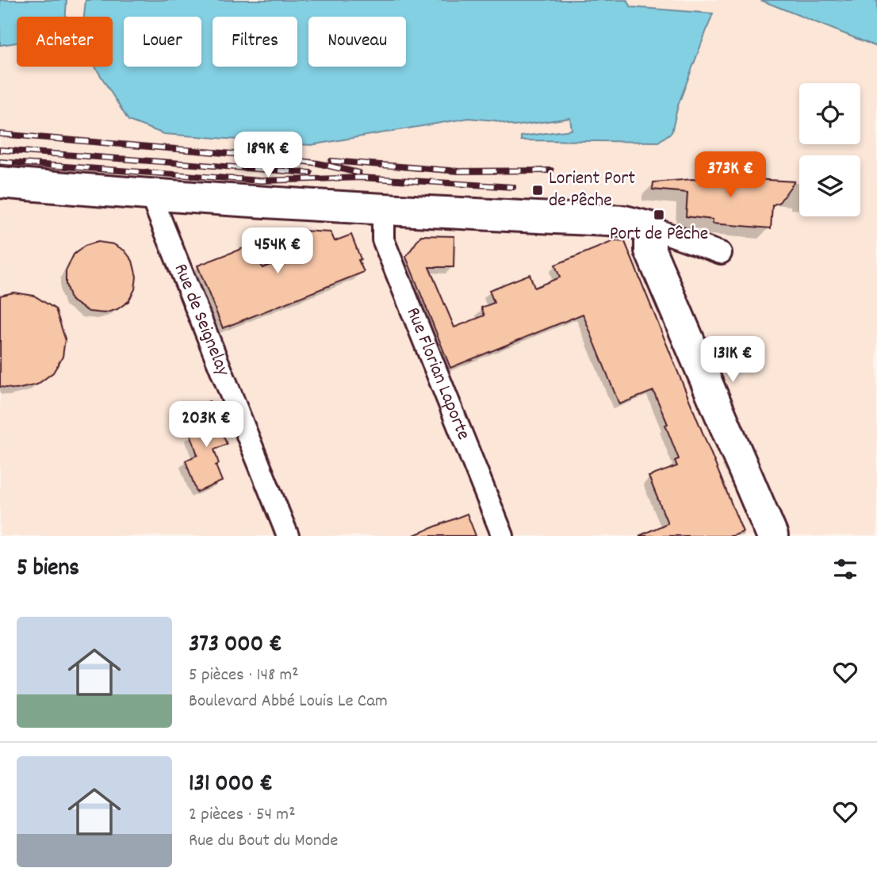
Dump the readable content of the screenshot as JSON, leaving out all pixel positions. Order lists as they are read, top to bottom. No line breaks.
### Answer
{"streets":{"street":["Rue de Seignelay","Rue Florian Laporte"]},"places":{"transit":["Lorient Port de Pêche","Port de Pêche"]},"page":{"chip":["Acheter","Louer","Filtres","Nouveau"],"price":["189K €","373K €","454K €","131K €","203K €"],"heading":"5 biens","list":[{"name":"373 000 €","note":"5 pièces · 148 m² · Boulevard Abbé Louis Le Cam"},{"name":"131 000 €","note":"2 pièces · 54 m² · Rue du Bout du Monde"}]}}
